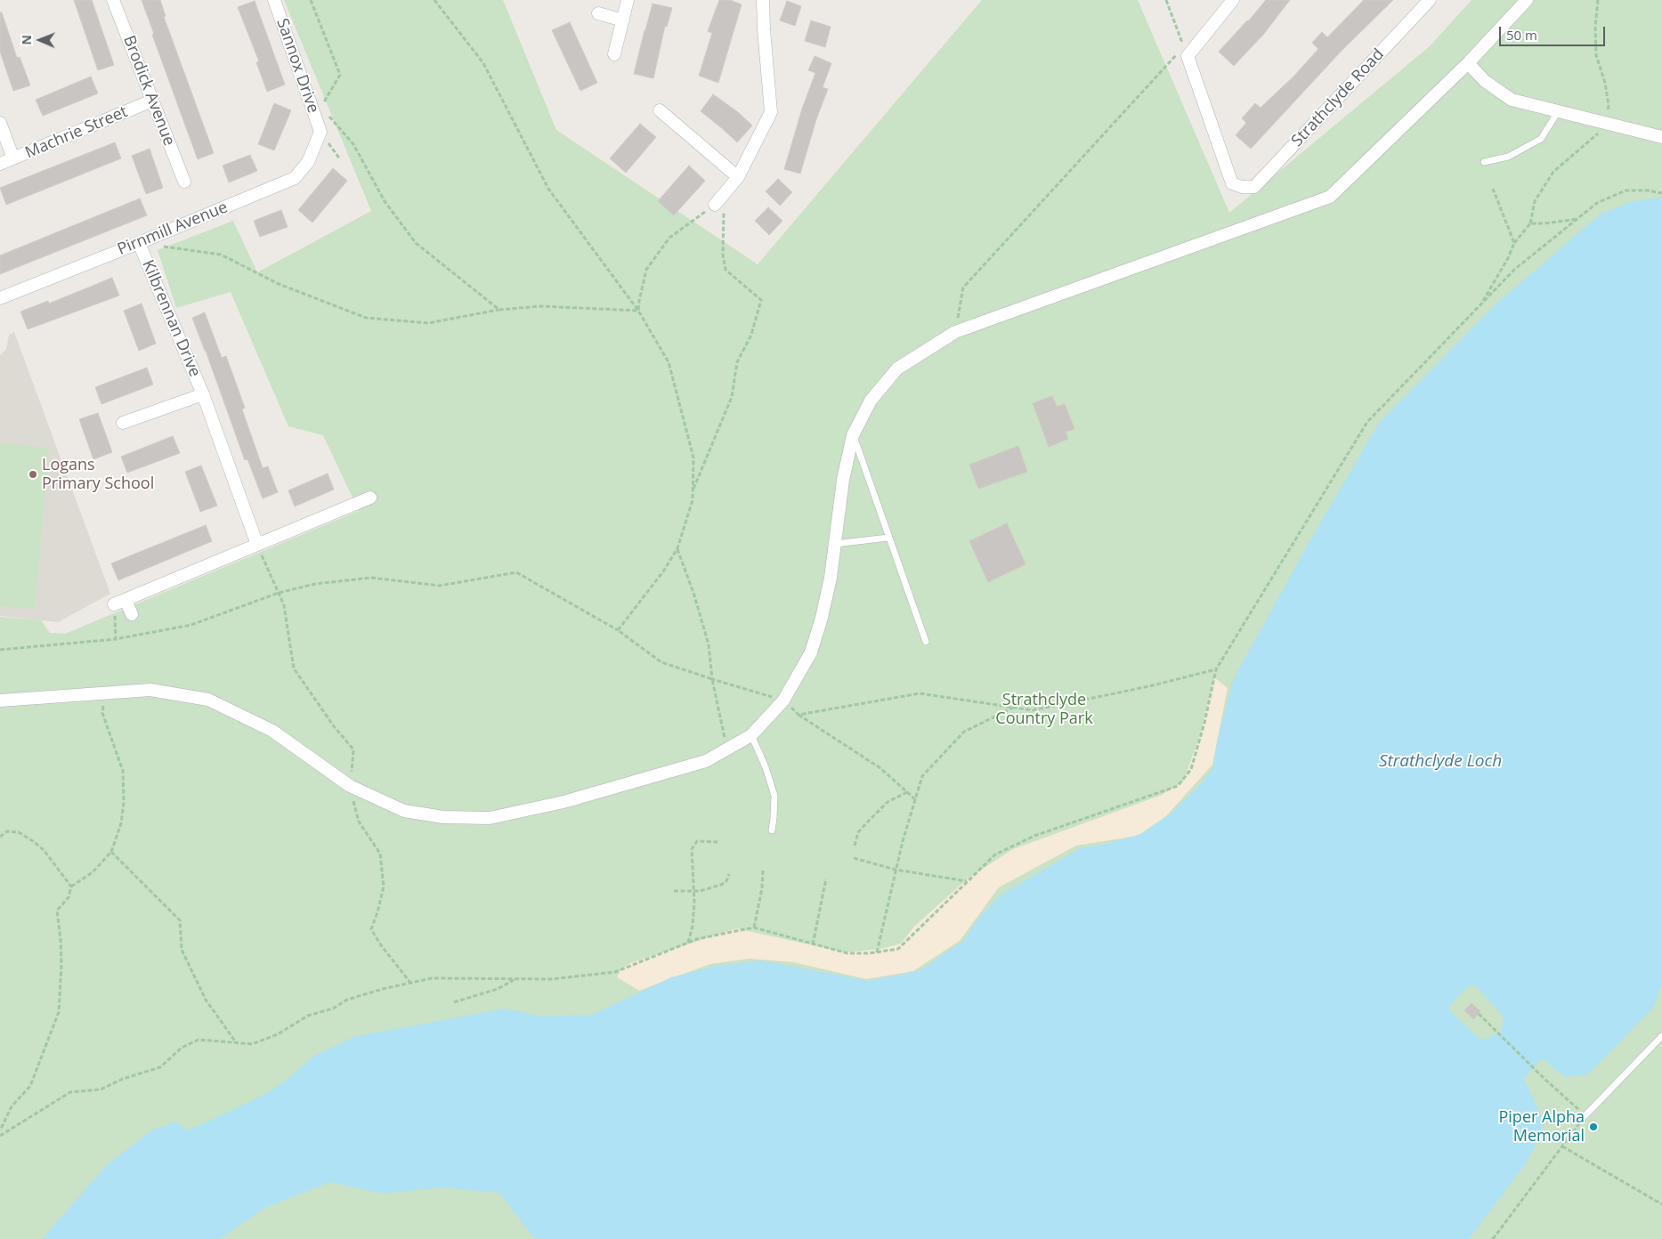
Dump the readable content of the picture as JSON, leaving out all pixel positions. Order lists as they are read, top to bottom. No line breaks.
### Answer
{"streets":{"street":["Sannox Drive","Brodick Avenue","Strathclyde Road","Machrie Street","Pirnmill Avenue","Kilbrennan Drive"]},"crossings":[["Sannox Drive","Pirnmill Avenue"],["Brodick Avenue","Machrie Street"],["Pirnmill Avenue","Kilbrennan Drive"]],"water":["Strathclyde Loch"],"parks":["Strathclyde Country Park"],"places":["Logans Primary School","Piper Alpha Memorial"],"scale_bar":"50 m","north":"left"}
